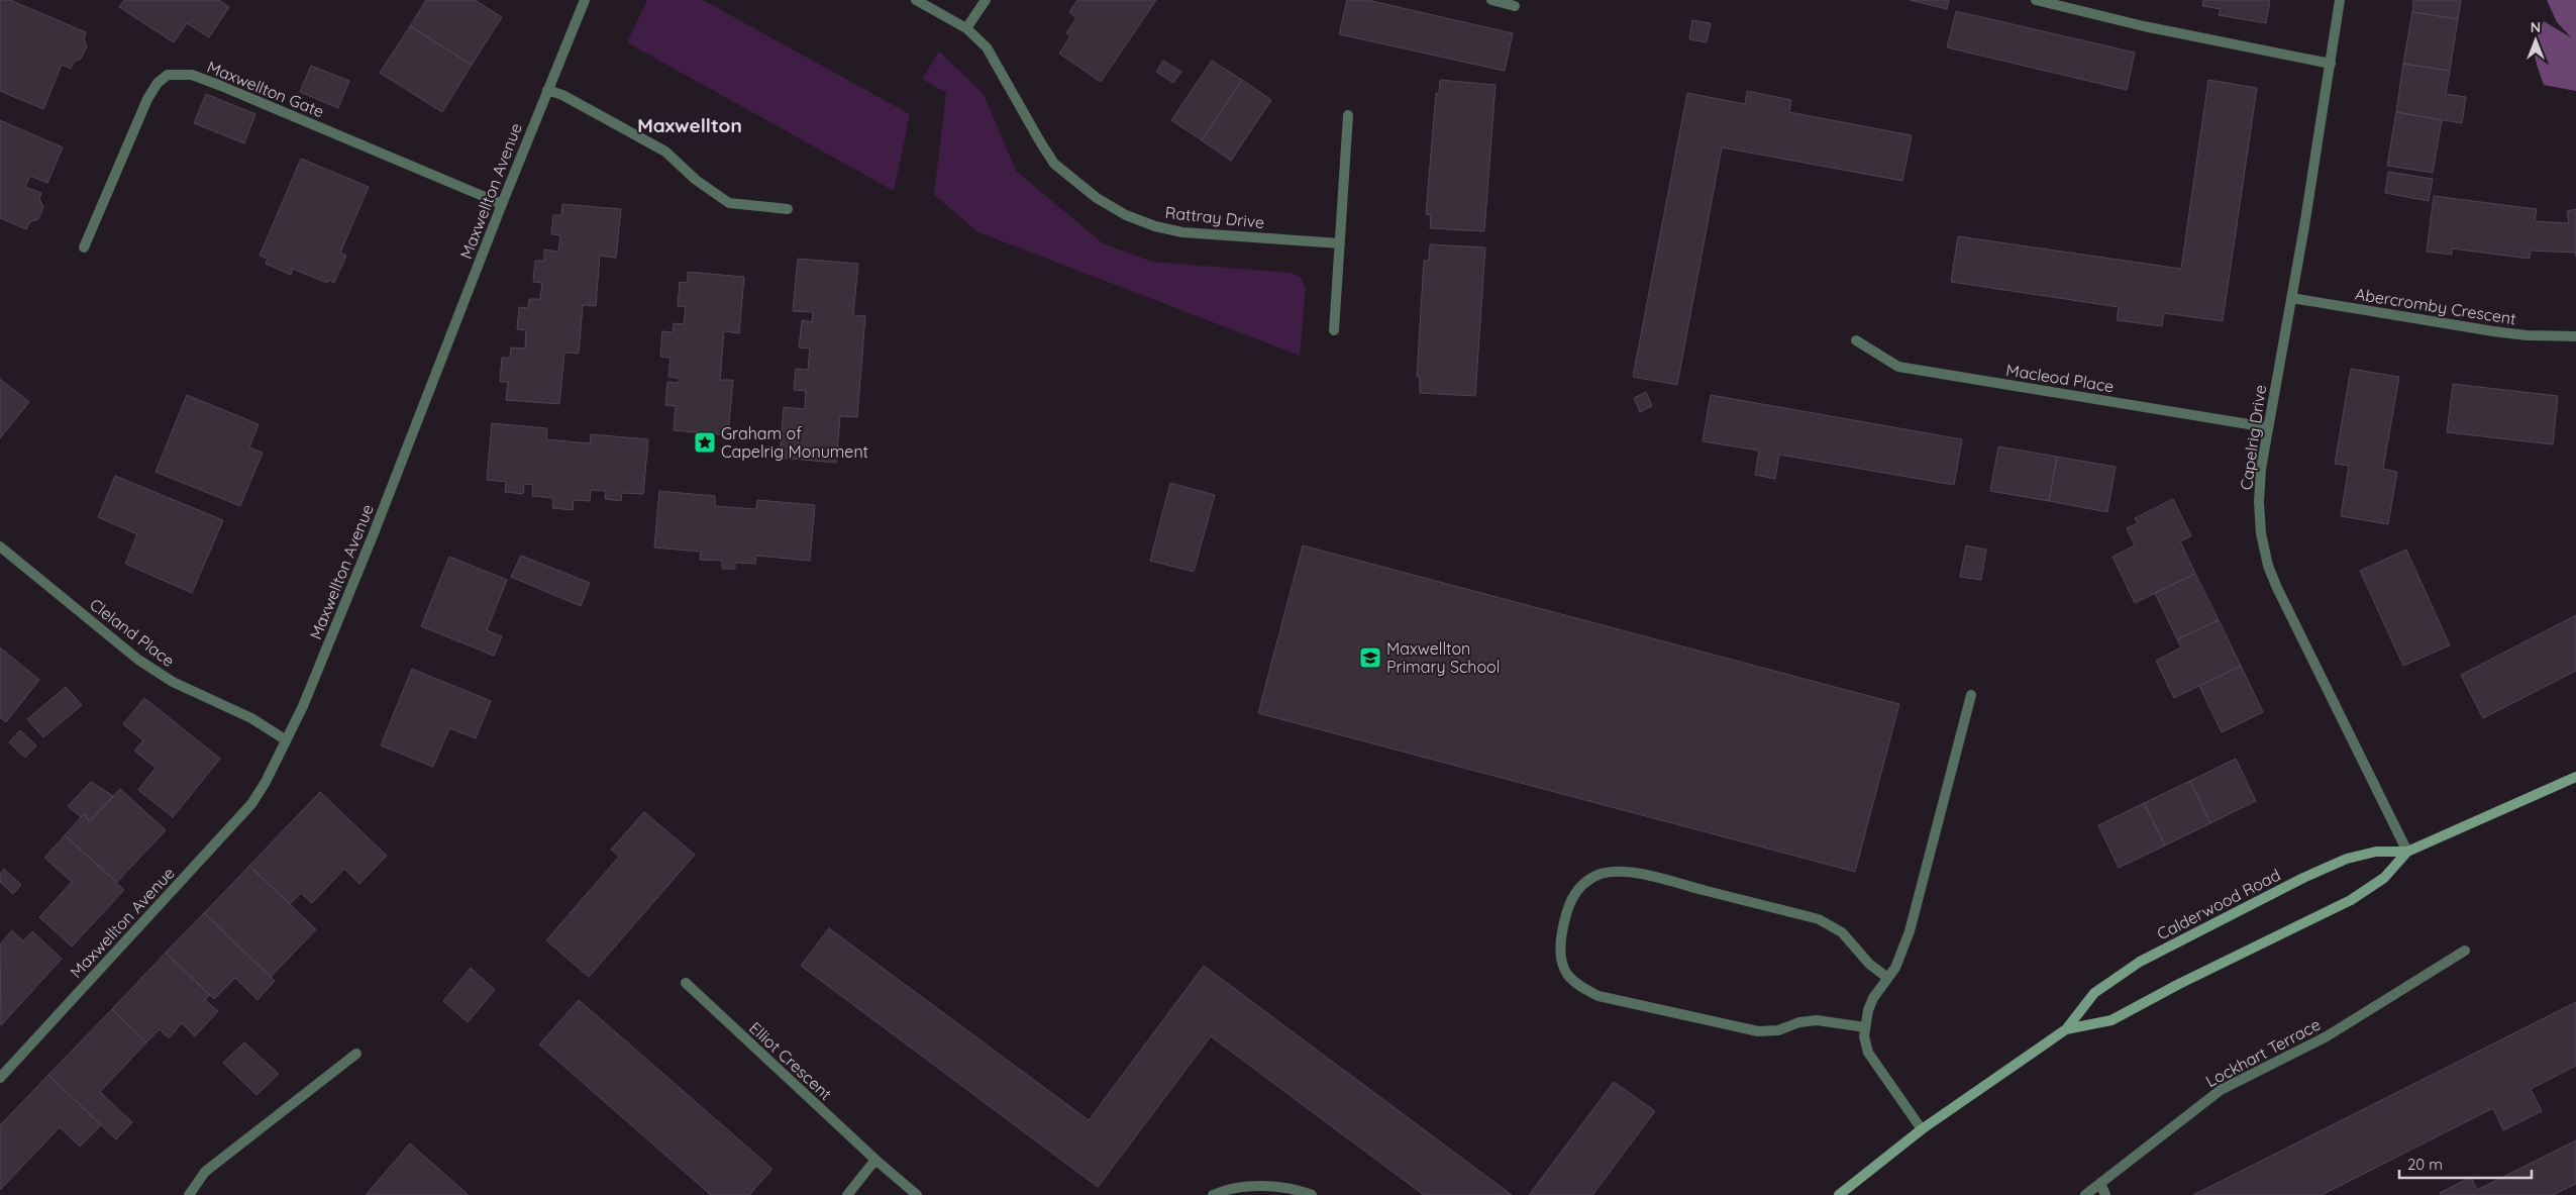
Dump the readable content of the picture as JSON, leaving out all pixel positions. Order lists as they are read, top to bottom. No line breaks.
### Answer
{"streets":{"street":["Maxwellton Gate","Maxwellton Avenue","Rattray Drive","Abercromby Crescent","Macleod Place","Capelrig Drive","Cleland Place","Calderwood Road","Lockhart Terrace","Elliot Crescent"]},"crossings":[["Maxwellton Gate","Maxwellton Avenue"],["Maxwellton Avenue","Cleland Place"],["Abercromby Crescent","Capelrig Drive"],["Macleod Place","Capelrig Drive"],["Capelrig Drive","Calderwood Road"]],"districts":["Maxwellton"],"places":{"place":["Graham of Capelrig Monument"],"school or university":["Maxwellton Primary School"]},"scale_bar":"20 m","north":"top"}
